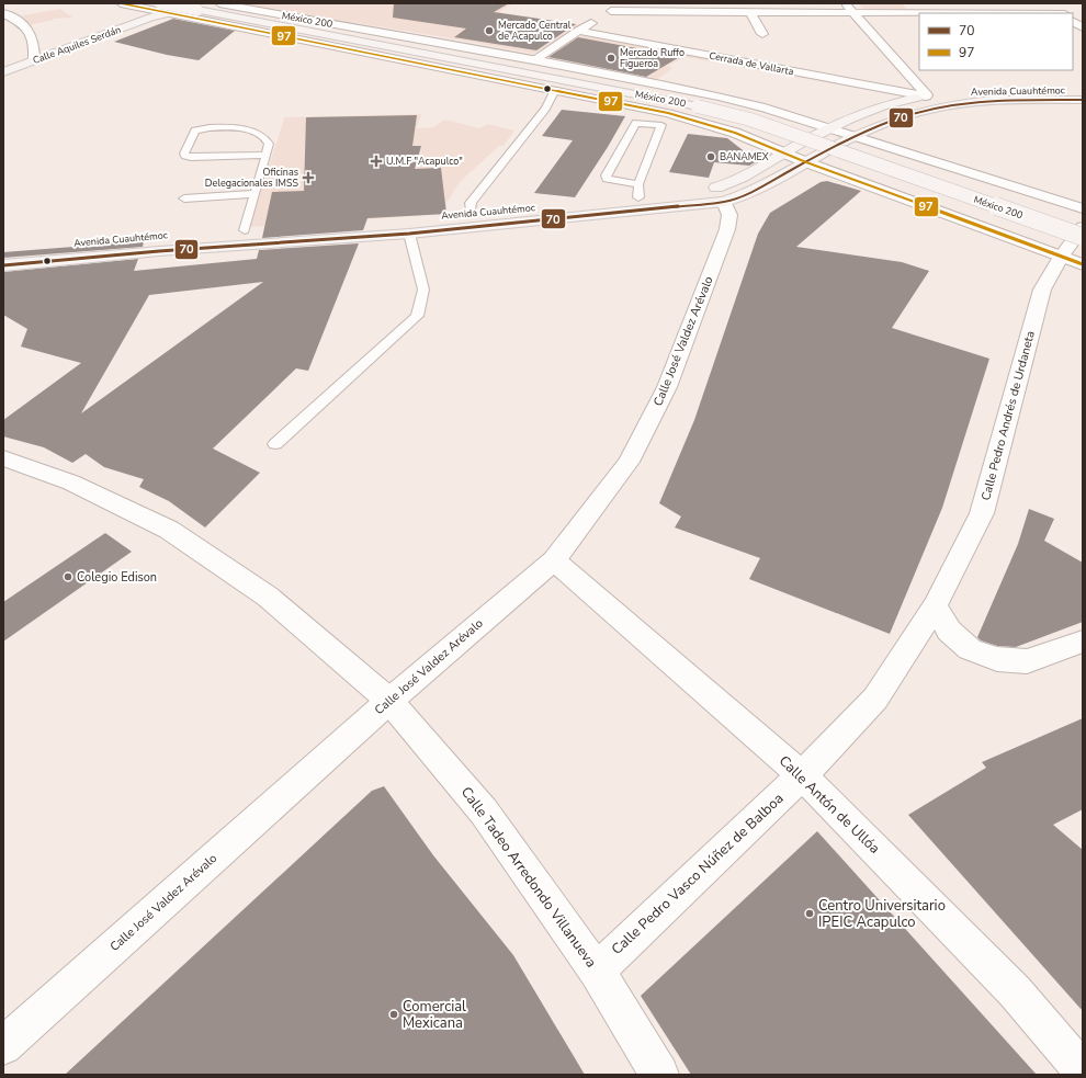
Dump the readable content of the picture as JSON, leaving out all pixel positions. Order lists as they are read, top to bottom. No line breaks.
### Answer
{"streets":{"main road":["México 200","Calle Aquiles Serdán","Avenida Cuauhtémoc"],"street":["Cerrada de Vallarta","Calle José Valdez Arévalo","Calle Pedro Andrés de Urdaneta","Calle Antón de Ullóa","Calle Pedro Vasco Núñez de Balboa","Calle Tadeo Arredondo Villanueva"]},"crossings":[["México 200","Calle Aquiles Serdán"],["México 200","Avenida Cuauhtémoc"],["México 200","Calle Pedro Andrés de Urdaneta"],["Cerrada de Vallarta","Avenida Cuauhtémoc"],["Avenida Cuauhtémoc","Calle José Valdez Arévalo"],["Calle José Valdez Arévalo","Calle Antón de Ullóa"],["Calle José Valdez Arévalo","Calle Tadeo Arredondo Villanueva"],["Calle Pedro Andrés de Urdaneta","Calle Pedro Vasco Núñez de Balboa"],["Calle Antón de Ullóa","Calle Pedro Vasco Núñez de Balboa"],["Calle Pedro Vasco Núñez de Balboa","Calle Tadeo Arredondo Villanueva"]],"places":{"other":["Mercado Central de Acapulco","Mercado Ruffo Figueroa","BANAMEX","Colegio Edison","Centro Universitario IPEIC Acapulco","Comercial Mexicana"],"health":["U.M.F \"Acapulco\"","Oficinas Delegacionales IMSS"]},"lines":["transit line 97","transit line 70"],"legend":["70","97"]}
